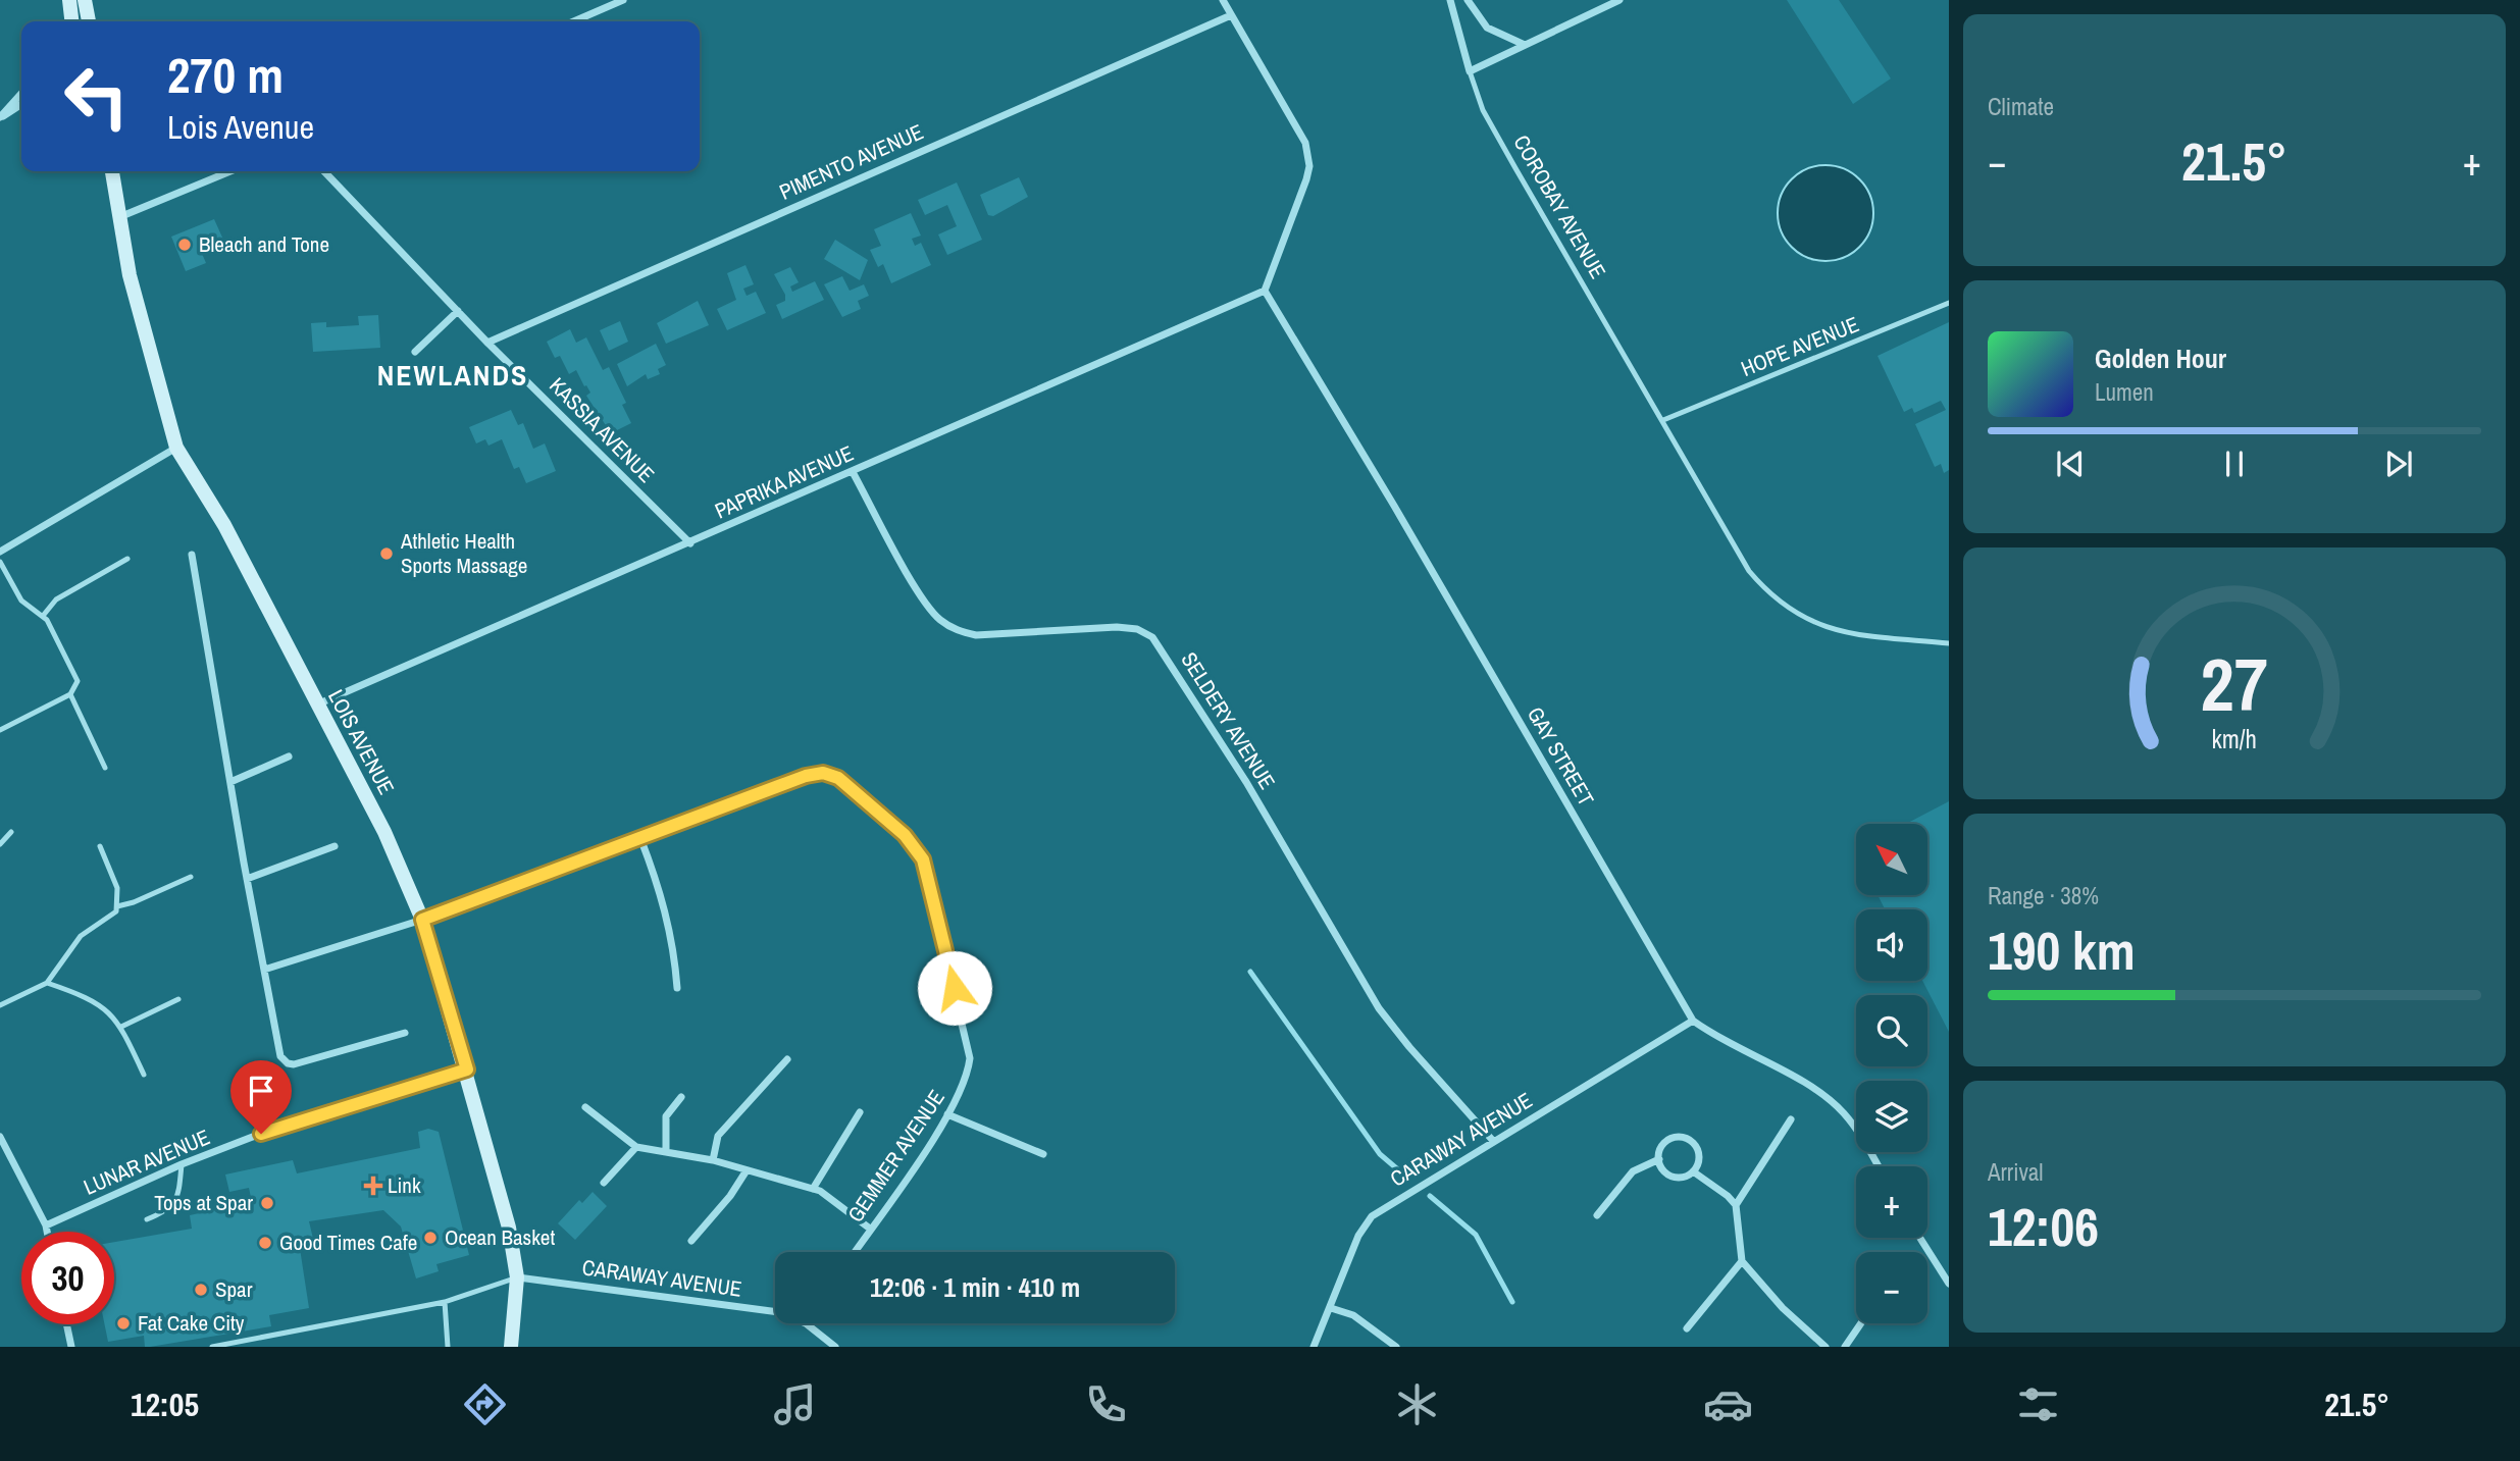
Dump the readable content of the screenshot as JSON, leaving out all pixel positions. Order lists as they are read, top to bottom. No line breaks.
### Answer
{"streets":{"street":["PIMENTO AVENUE","COROBAY AVENUE","KASSIA AVENUE","PAPRIKA AVENUE","SELDERY AVENUE","LOIS AVENUE","GAY STREET","CARAWAY AVENUE","GEMMER AVENUE","LUNAR AVENUE"],"lane":["HOPE AVENUE"]},"crossings":[["PIMENTO AVENUE","KASSIA AVENUE"],["COROBAY AVENUE","HOPE AVENUE"],["KASSIA AVENUE","PAPRIKA AVENUE"],["PAPRIKA AVENUE","SELDERY AVENUE"],["PAPRIKA AVENUE","LOIS AVENUE"],["PAPRIKA AVENUE","GAY STREET"],["SELDERY AVENUE","CARAWAY AVENUE"],["LOIS AVENUE","CARAWAY AVENUE"],["LOIS AVENUE","GEMMER AVENUE"],["LOIS AVENUE","LUNAR AVENUE"],["GAY STREET","CARAWAY AVENUE"]],"districts":["NEWLANDS"],"places":{"other":["Bleach and Tone","Athletic Health Sports Massage","Tops at Spar","Ocean Basket","Good Times Cafe","Spar","Fat Cake City"],"health":["Link"]},"north":"top left","page":{"tile":["Climate",["Range · 38%","190 km"],["Arrival","12:06"]],"turn":["270 m","Lois Avenue"],"heat":["−","21.5°","+"],"song":["Golden Hour","Lumen"],"map_buttons":["+","−"],"limit":"30","trip":"12:06 · 1 min · 410 m","tabs":["12:05","21.5°"],"gauge":["27","km/h"]}}
